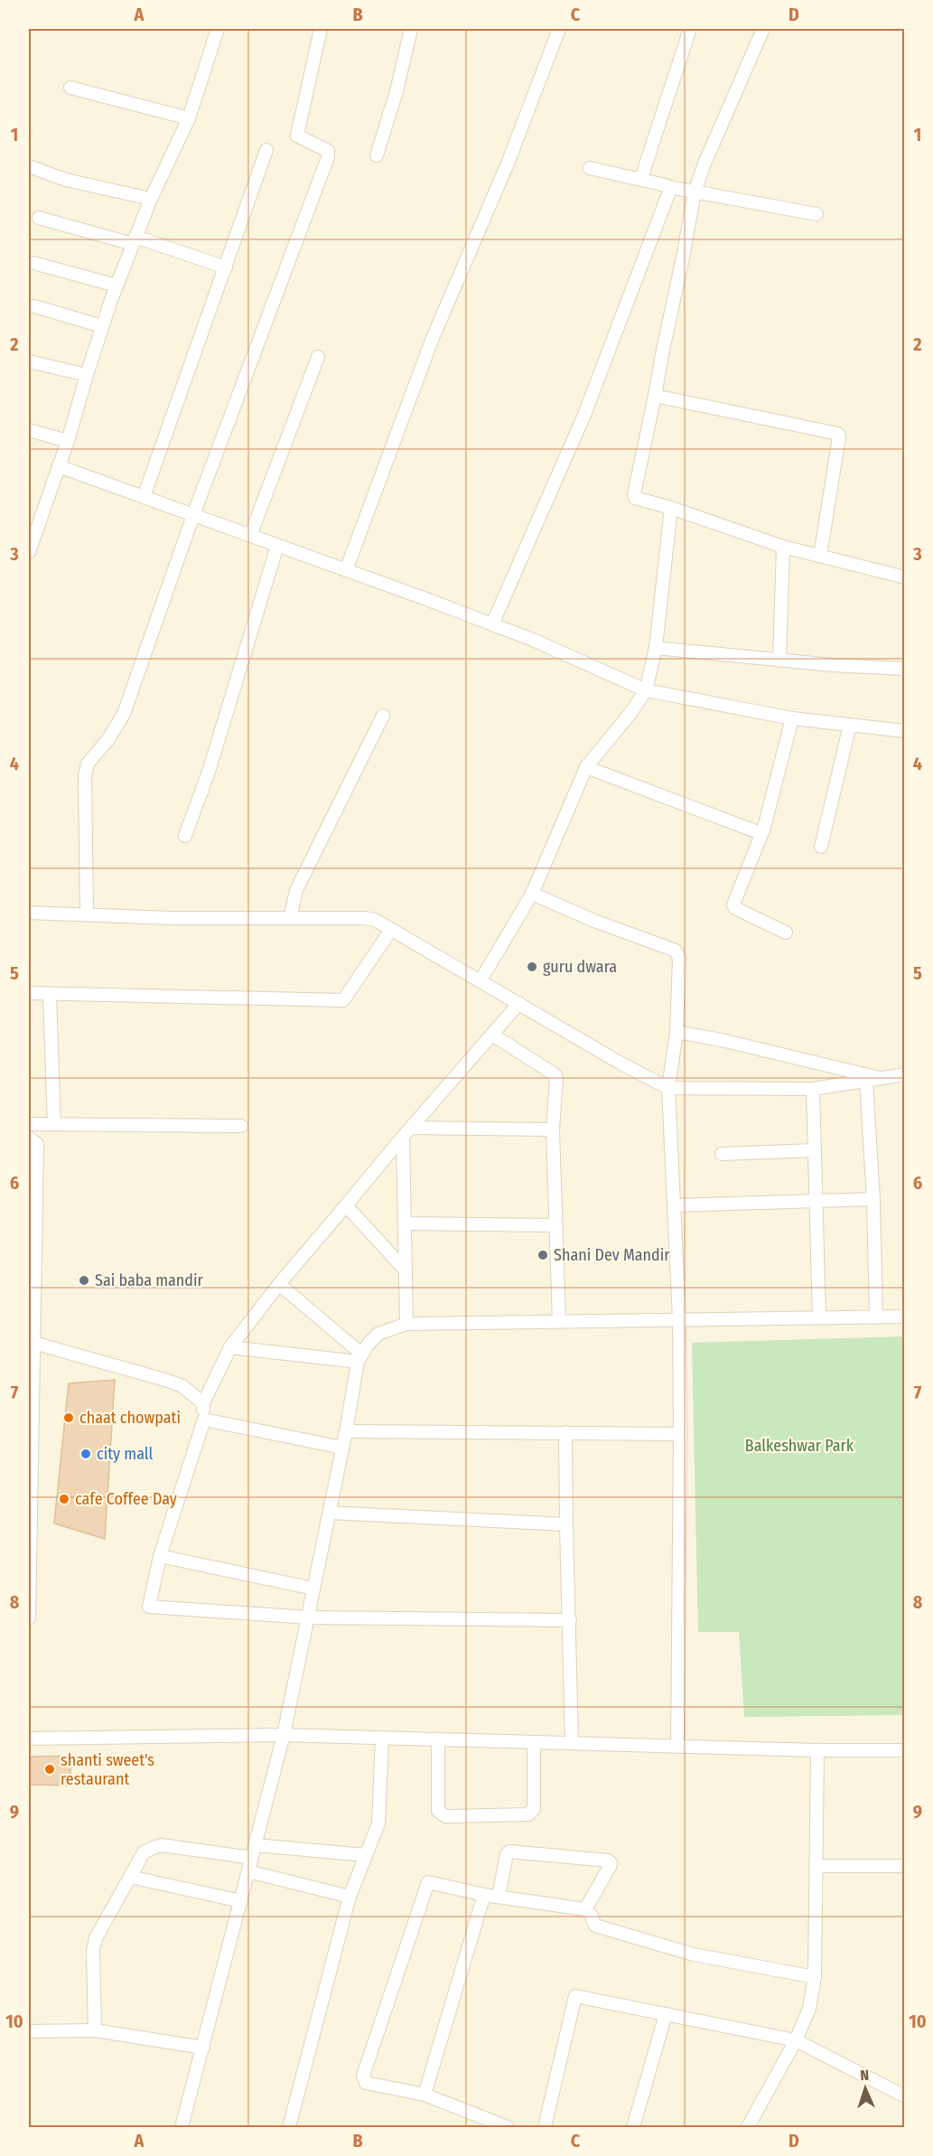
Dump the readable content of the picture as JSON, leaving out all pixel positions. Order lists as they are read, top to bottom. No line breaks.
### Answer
{"parks":["Balkeshwar Park"],"places":["guru dwara","Shani Dev Mandir","Sai baba mandir","chaat chowpati","city mall","cafe Coffee Day","shanti sweet's restaurant"],"north":"top","grid":{"columns":["A","B","C","D"],"rows":["1","2","3","4","5","6","7","8","9","10"]}}
